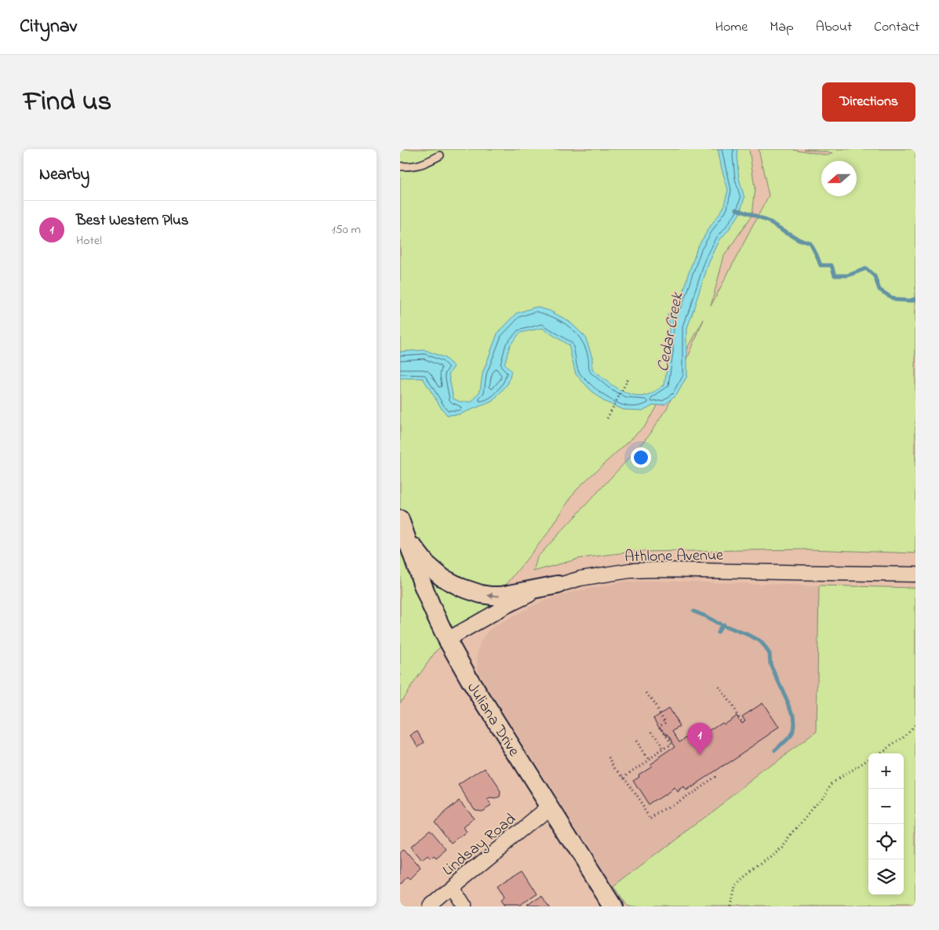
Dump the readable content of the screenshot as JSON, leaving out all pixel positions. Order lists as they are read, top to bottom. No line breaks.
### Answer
{"streets":{"street":["Athlone Avenue","Juliana Drive","Lindsay Road"]},"crossings":[["Athlone Avenue","Juliana Drive"],["Juliana Drive","Lindsay Road"]],"water":["Cedar Creek"],"north":"left","page":{"header":"Citynav","nav":["Home","Map","About","Contact"],"title":"Find us","buttons":"Directions","heading":"Nearby","list":[{"mark":"1","name":"Best Western Plus","note":"Hotel","value":"150 m"}],"pins":"1","map_buttons":["+","−"]}}
